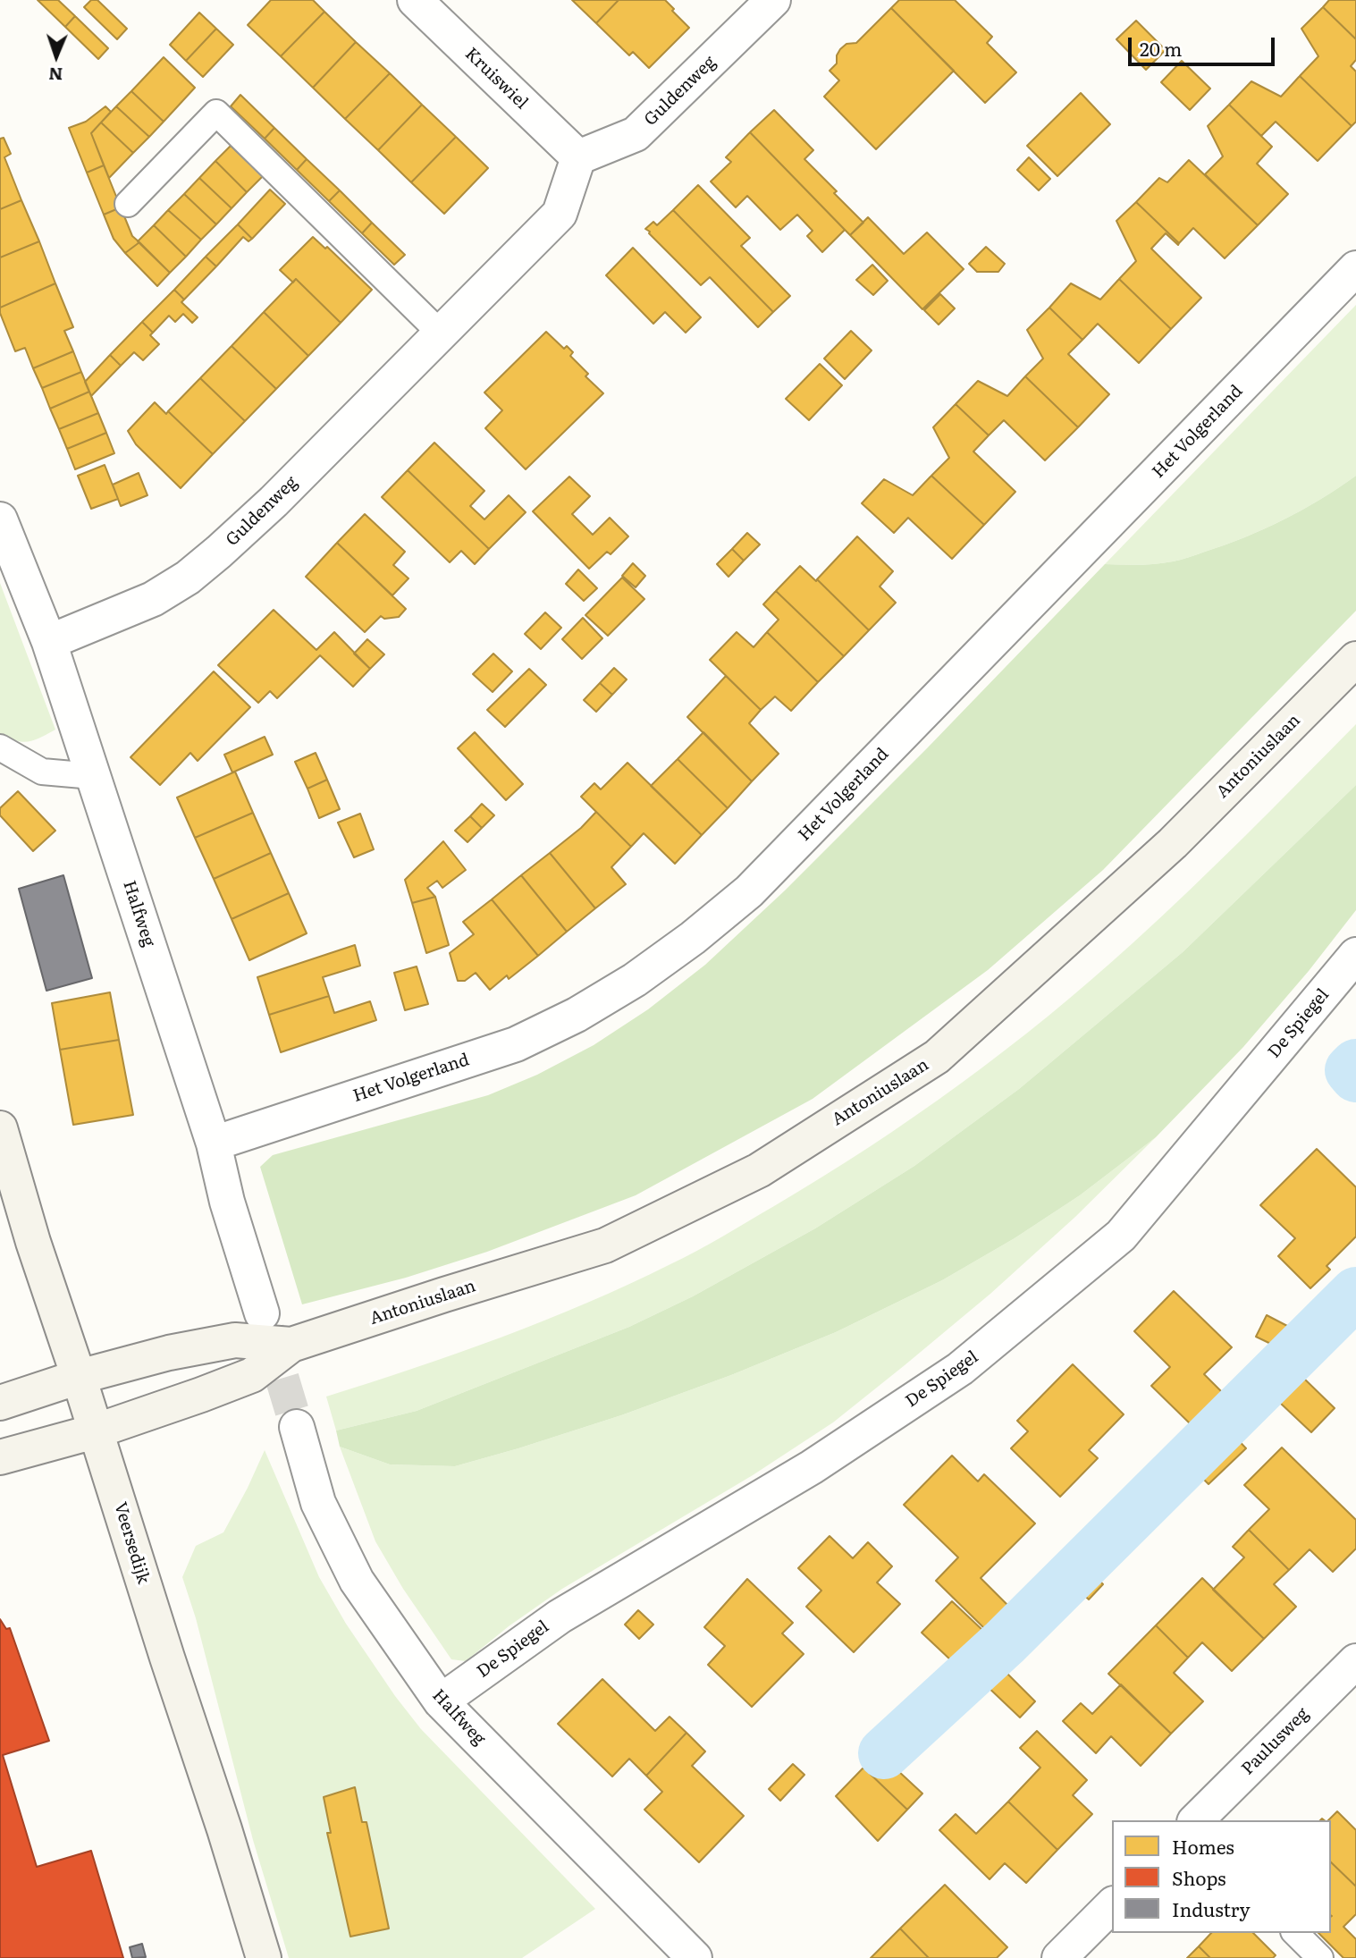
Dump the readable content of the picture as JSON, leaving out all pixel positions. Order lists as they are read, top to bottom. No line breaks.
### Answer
{"streets":{"main road":["Antoniuslaan","Veersedijk"],"street":["Kruiswiel","Guldenweg","Het Volgerland","Halfweg","De Spiegel","Paulusweg"]},"crossings":[["Kruiswiel","Guldenweg"],["Guldenweg","Halfweg"],["Het Volgerland","Halfweg"],["Antoniuslaan","Veersedijk"],["Halfweg","De Spiegel"]],"legend":["Homes","Shops","Industry"],"scale_bar":"20 m","north":"bottom"}
